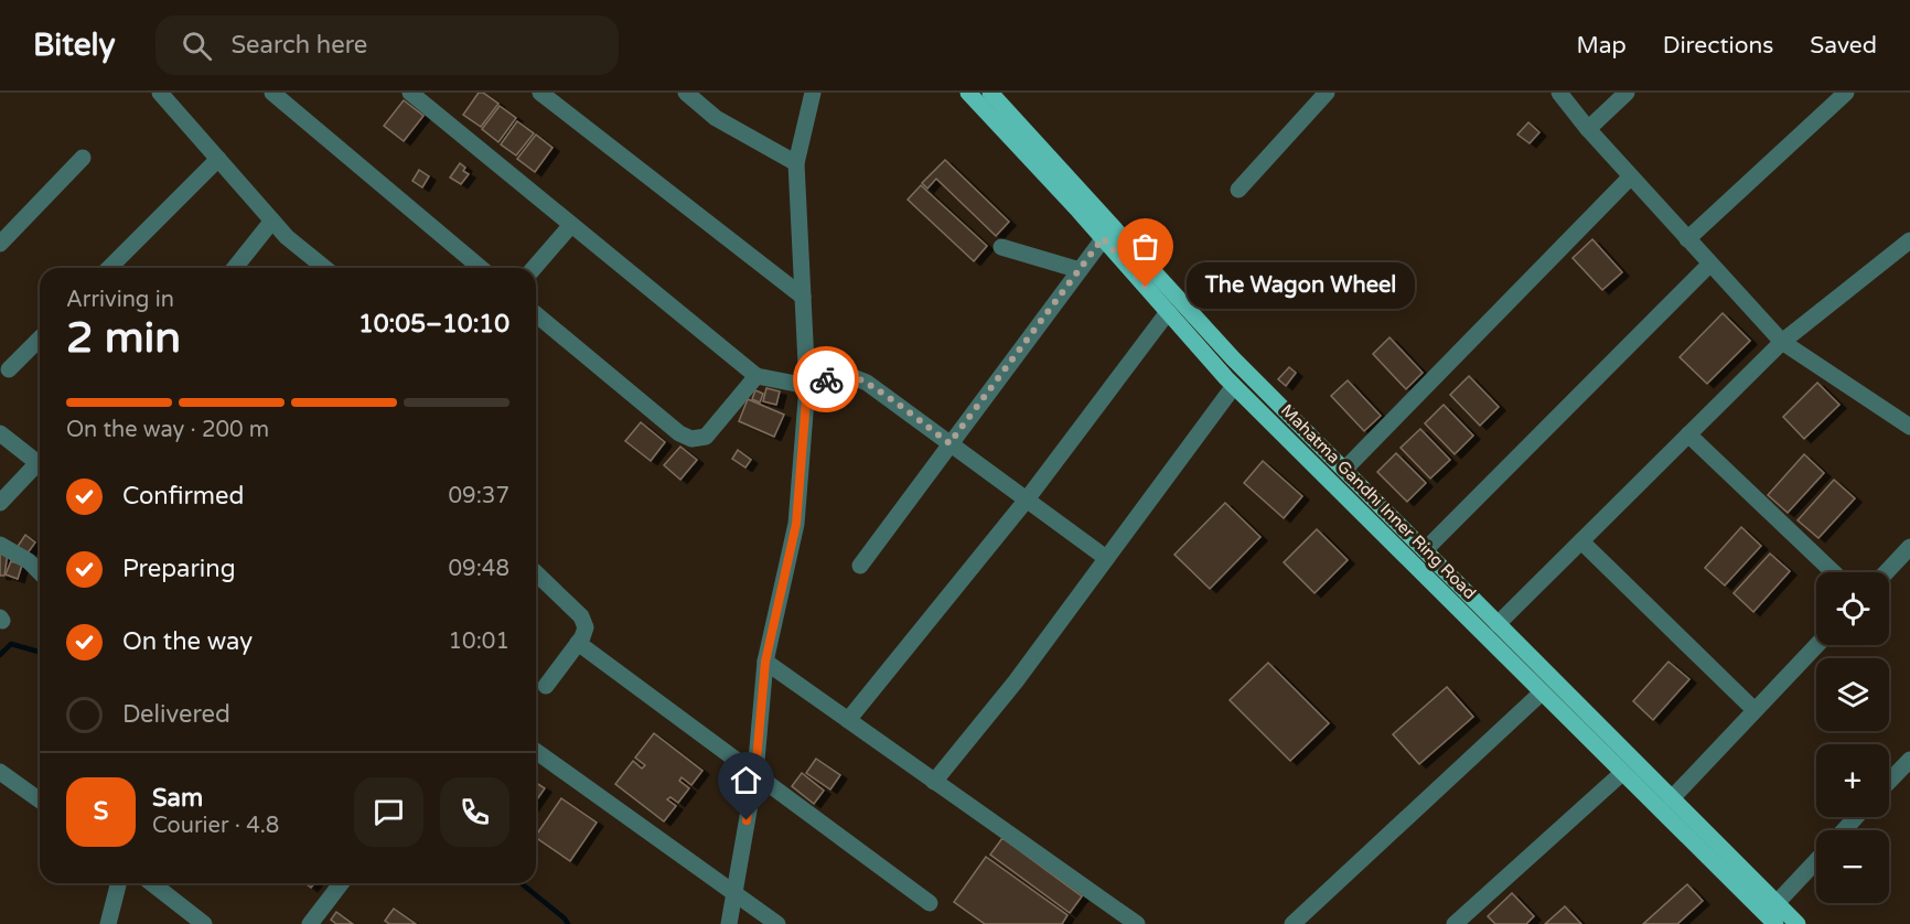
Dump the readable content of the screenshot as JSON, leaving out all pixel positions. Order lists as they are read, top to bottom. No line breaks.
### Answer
{"streets":{"main road":["Mahatma Gandhi Inner Ring Road"]},"places":["The Wagon Wheel"],"page":{"header":"Bitely","search":"Search here","nav":["Map","Directions","Saved"],"bubble":"The Wagon Wheel","heading":["2 min","Arriving in","10:05–10:10"],"panel":["Sam","Courier · 4.8"],"bar":"On the way · 200 m","list":[["Confirmed","09:37"],["Preparing","09:48"],["On the way","10:01"],"Delivered"],"map_buttons":["+","−"],"round":"S"}}
